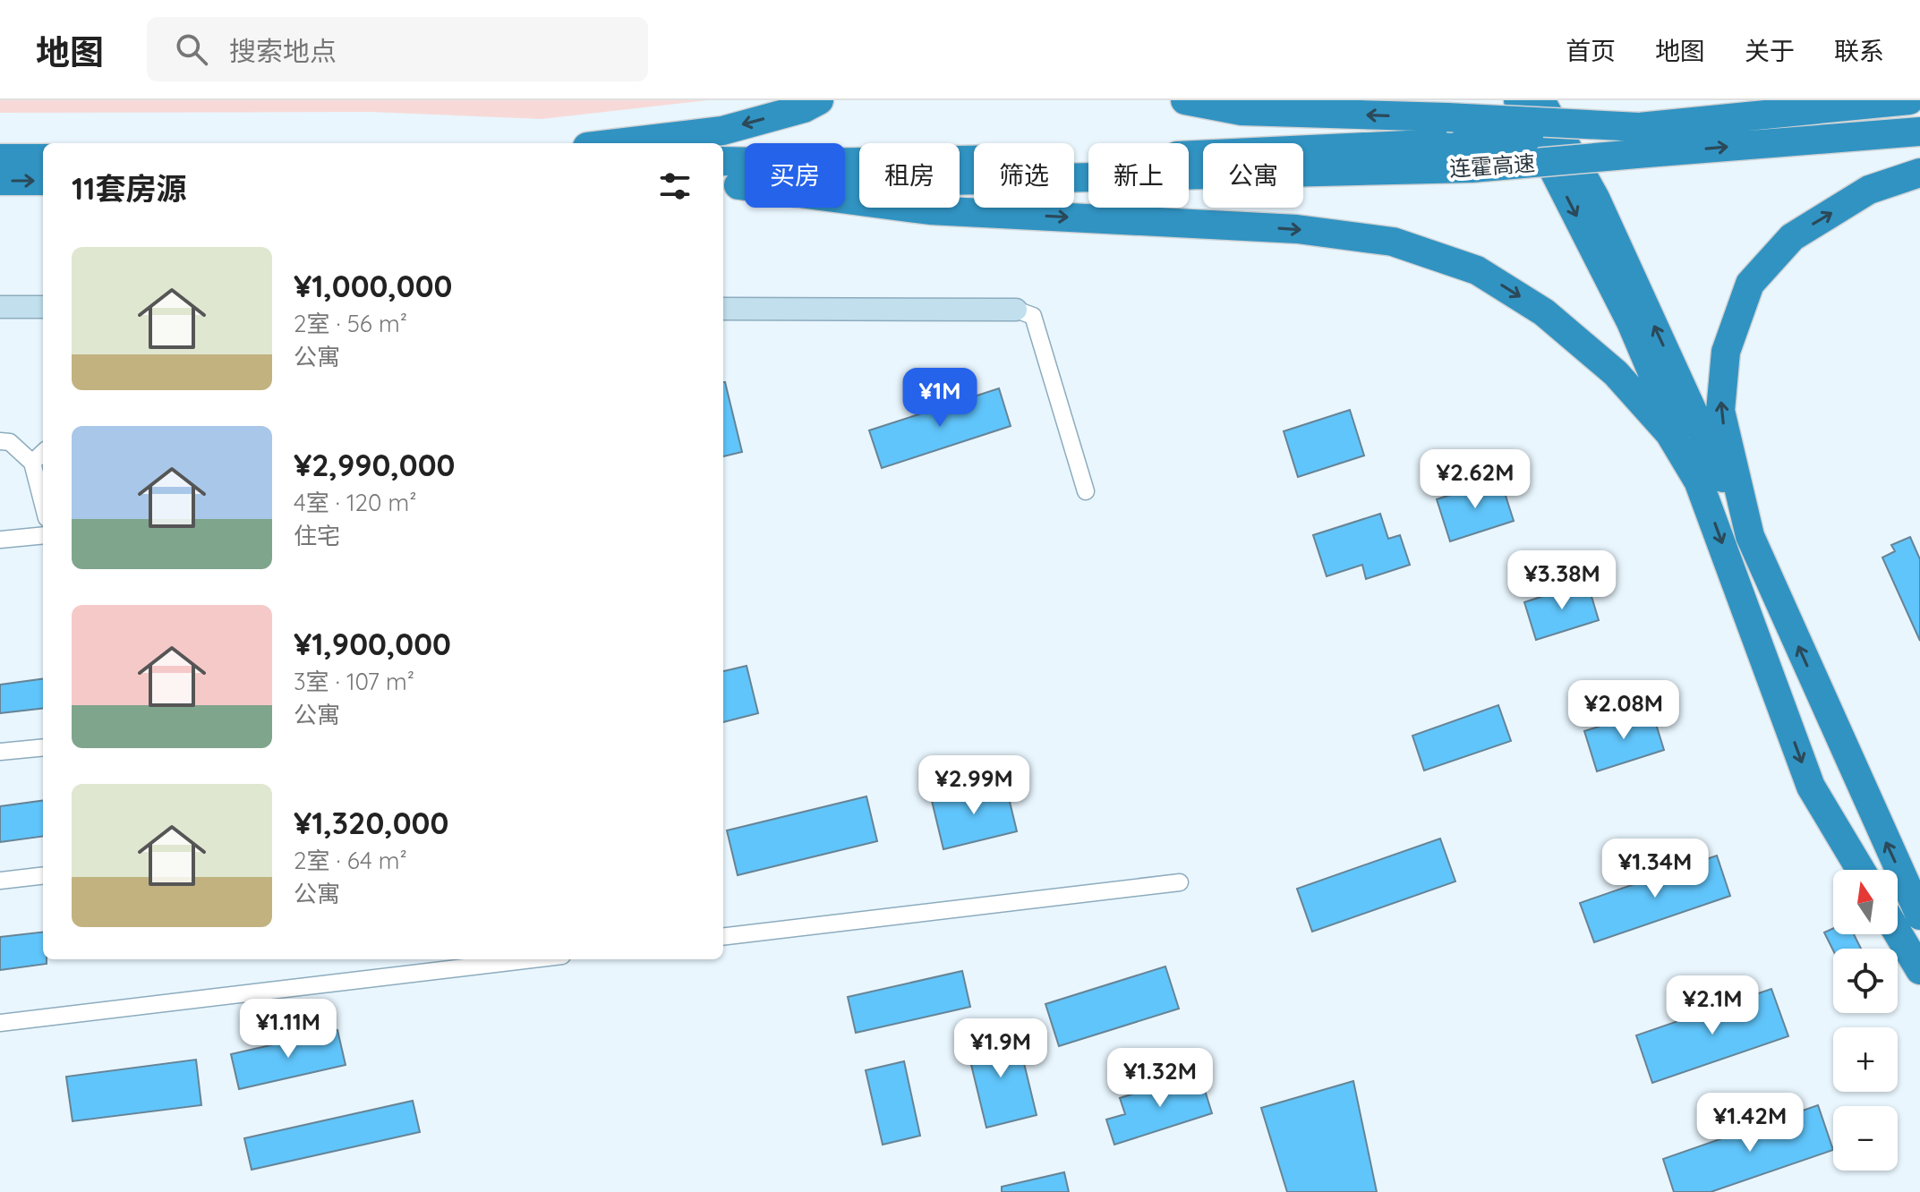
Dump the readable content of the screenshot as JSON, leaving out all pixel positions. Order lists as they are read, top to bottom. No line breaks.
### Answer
{"streets":{"highway":["连霍高速"]},"north":"top","page":{"header":"地图","search":"搜索地点","nav":["首页","地图","关于","联系"],"chip":["买房","租房","筛选","新上","公寓"],"heading":"11套房源","list":[{"name":"¥1,000,000","note":"2室 · 56 m² · 公寓"},{"name":"¥2,990,000","note":"4室 · 120 m² · 住宅"},{"name":"¥1,900,000","note":"3室 · 107 m² · 公寓"},{"name":"¥1,320,000","note":"2室 · 64 m² · 公寓"}],"price":["¥1M","¥2.62M","¥3.38M","¥2.08M","¥2.99M","¥1.34M","¥2.1M","¥1.11M","¥1.9M","¥1.32M","¥1.42M"],"map_buttons":["+","−"]}}
